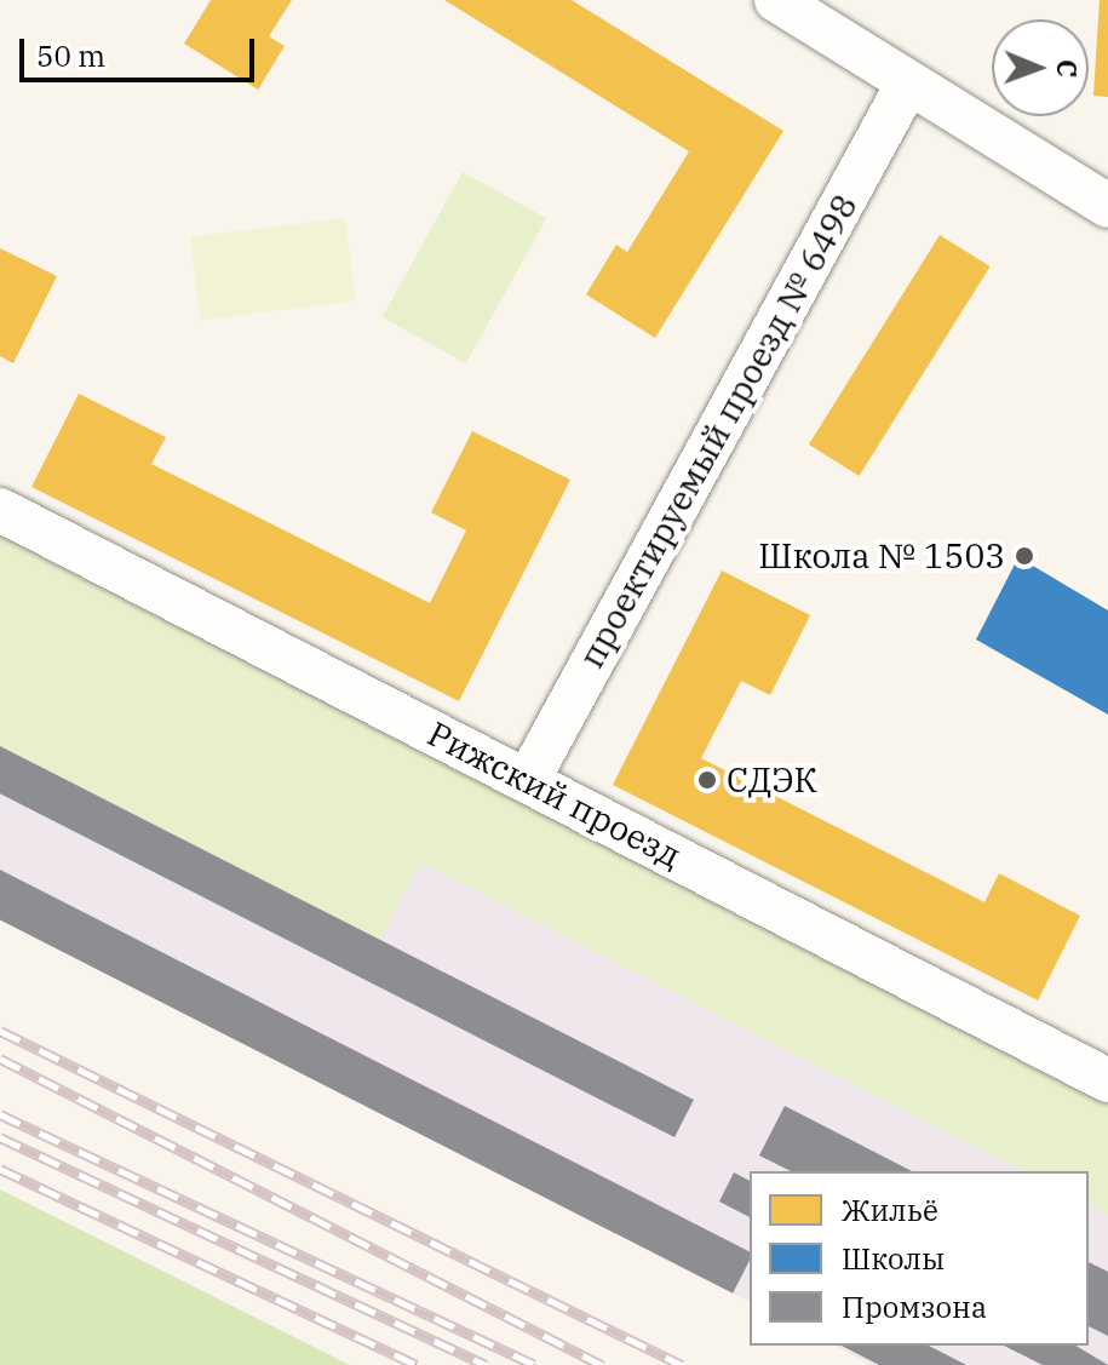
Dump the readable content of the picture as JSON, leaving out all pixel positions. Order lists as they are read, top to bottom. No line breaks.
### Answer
{"streets":{"street":["проектируемый проезд № 6498","Рижский проезд"]},"crossings":[["проектируемый проезд № 6498","Рижский проезд"]],"places":["Школа № 1503","СДЭК"],"legend":["Жильё","Школы","Промзона"],"scale_bar":"50 m","north":"right"}
